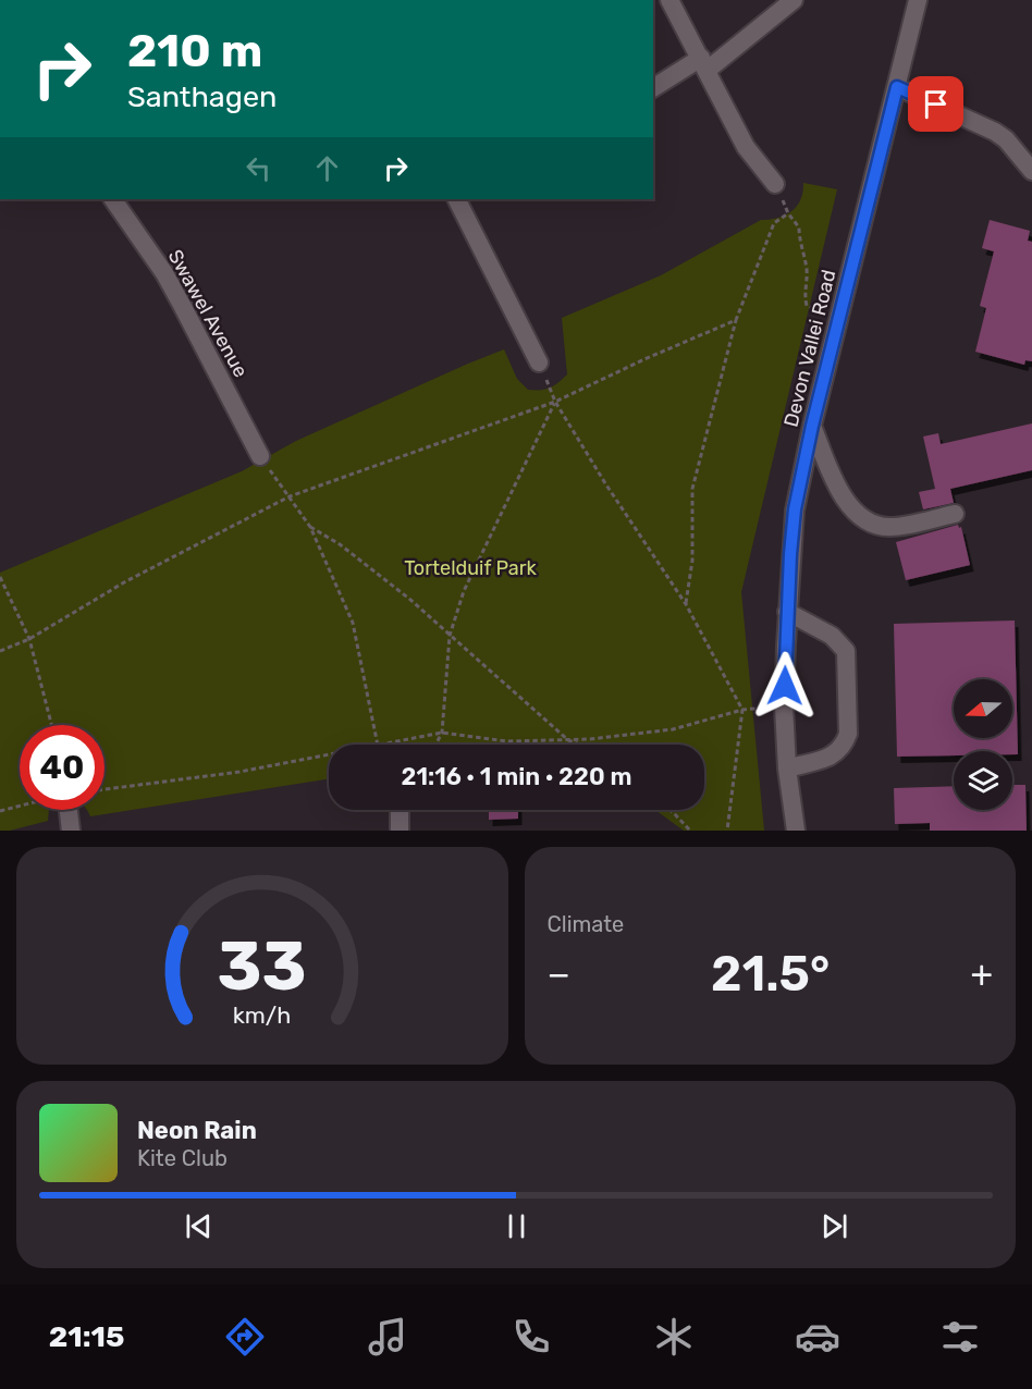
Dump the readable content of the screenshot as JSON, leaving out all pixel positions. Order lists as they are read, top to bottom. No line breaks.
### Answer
{"streets":{"street":["Swawel Avenue","Devon Vallei Road"]},"parks":["Tortelduif Park"],"north":"left","page":{"turn":["210 m","Santhagen"],"limit":"40","trip":"21:16 · 1 min · 220 m","tile":"Climate","heat":["−","21.5°","+"],"song":["Neon Rain","Kite Club"],"tabs":"21:15","gauge":["33","km/h"]}}
